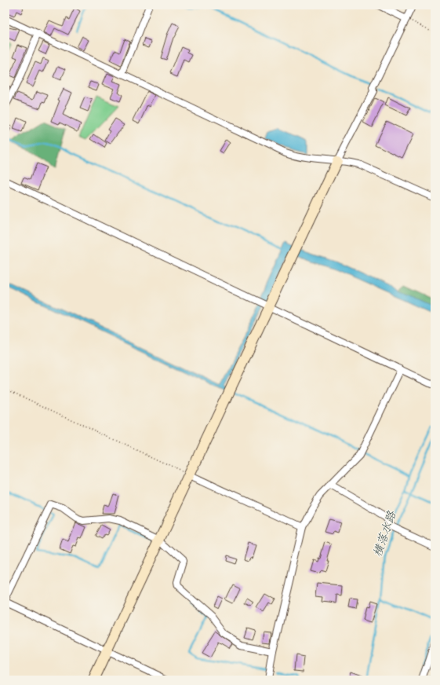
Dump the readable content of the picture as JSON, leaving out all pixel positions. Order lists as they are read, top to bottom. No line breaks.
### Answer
{"water":["横落水路"]}
